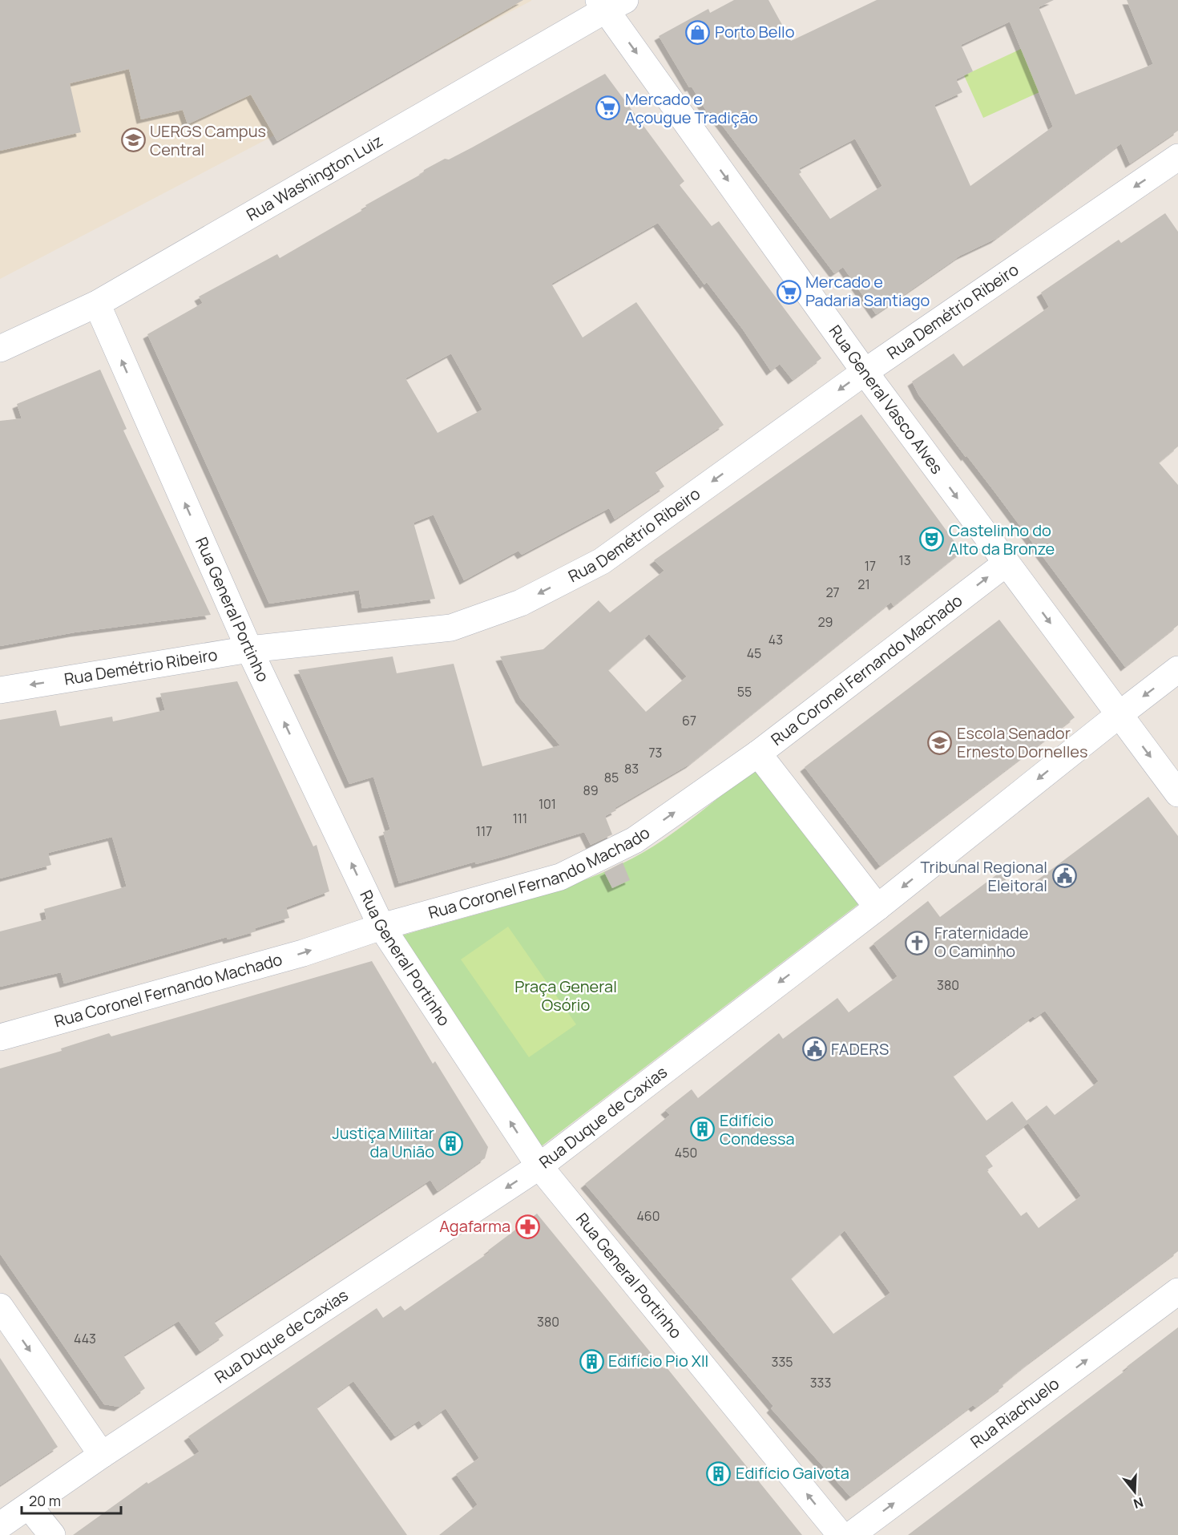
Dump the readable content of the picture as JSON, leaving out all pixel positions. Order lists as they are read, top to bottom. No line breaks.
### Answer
{"streets":{"street":["Rua Washington Luiz","Rua Demétrio Ribeiro","Rua General Vasco Alves","Rua General Portinho","Rua Coronel Fernando Machado","Rua Duque de Caxias","Rua Riachuelo"]},"crossings":[["Rua Washington Luiz","Rua General Vasco Alves"],["Rua Washington Luiz","Rua General Portinho"],["Rua Demétrio Ribeiro","Rua General Vasco Alves"],["Rua Demétrio Ribeiro","Rua General Portinho"],["Rua General Vasco Alves","Rua Coronel Fernando Machado"],["Rua General Vasco Alves","Rua Duque de Caxias"],["Rua General Portinho","Rua Coronel Fernando Machado"],["Rua General Portinho","Rua Duque de Caxias"]],"one_way":["Rua Demétrio Ribeiro","Rua General Vasco Alves","Rua General Portinho","Rua Coronel Fernando Machado","Rua Duque de Caxias","Rua Riachuelo"],"parks":["Praça General Osório"],"places":{"shop":["Porto Bello"],"supermarket":["Mercado e Açougue Tradição","Mercado e Padaria Santiago"],"school or university":["UERGS Campus Central","Escola Senador Ernesto Dornelles"],"theatre":["Castelinho do Alto da Bronze"],"public building":["Tribunal Regional Eleitoral","FADERS"],"church":["Fraternidade O Caminho"],"building":["Edifício Condessa","Justiça Militar da União","Edifício Pio XII","Edifício Gaivota"],"pharmacy":["Agafarma"]},"house_numbers":["13","17","21","27","29","43","45","55","67","73","83","85","89","101","111","117","380","450","460","380","443","335","333"],"scale_bar":"20 m","north":"bottom"}
